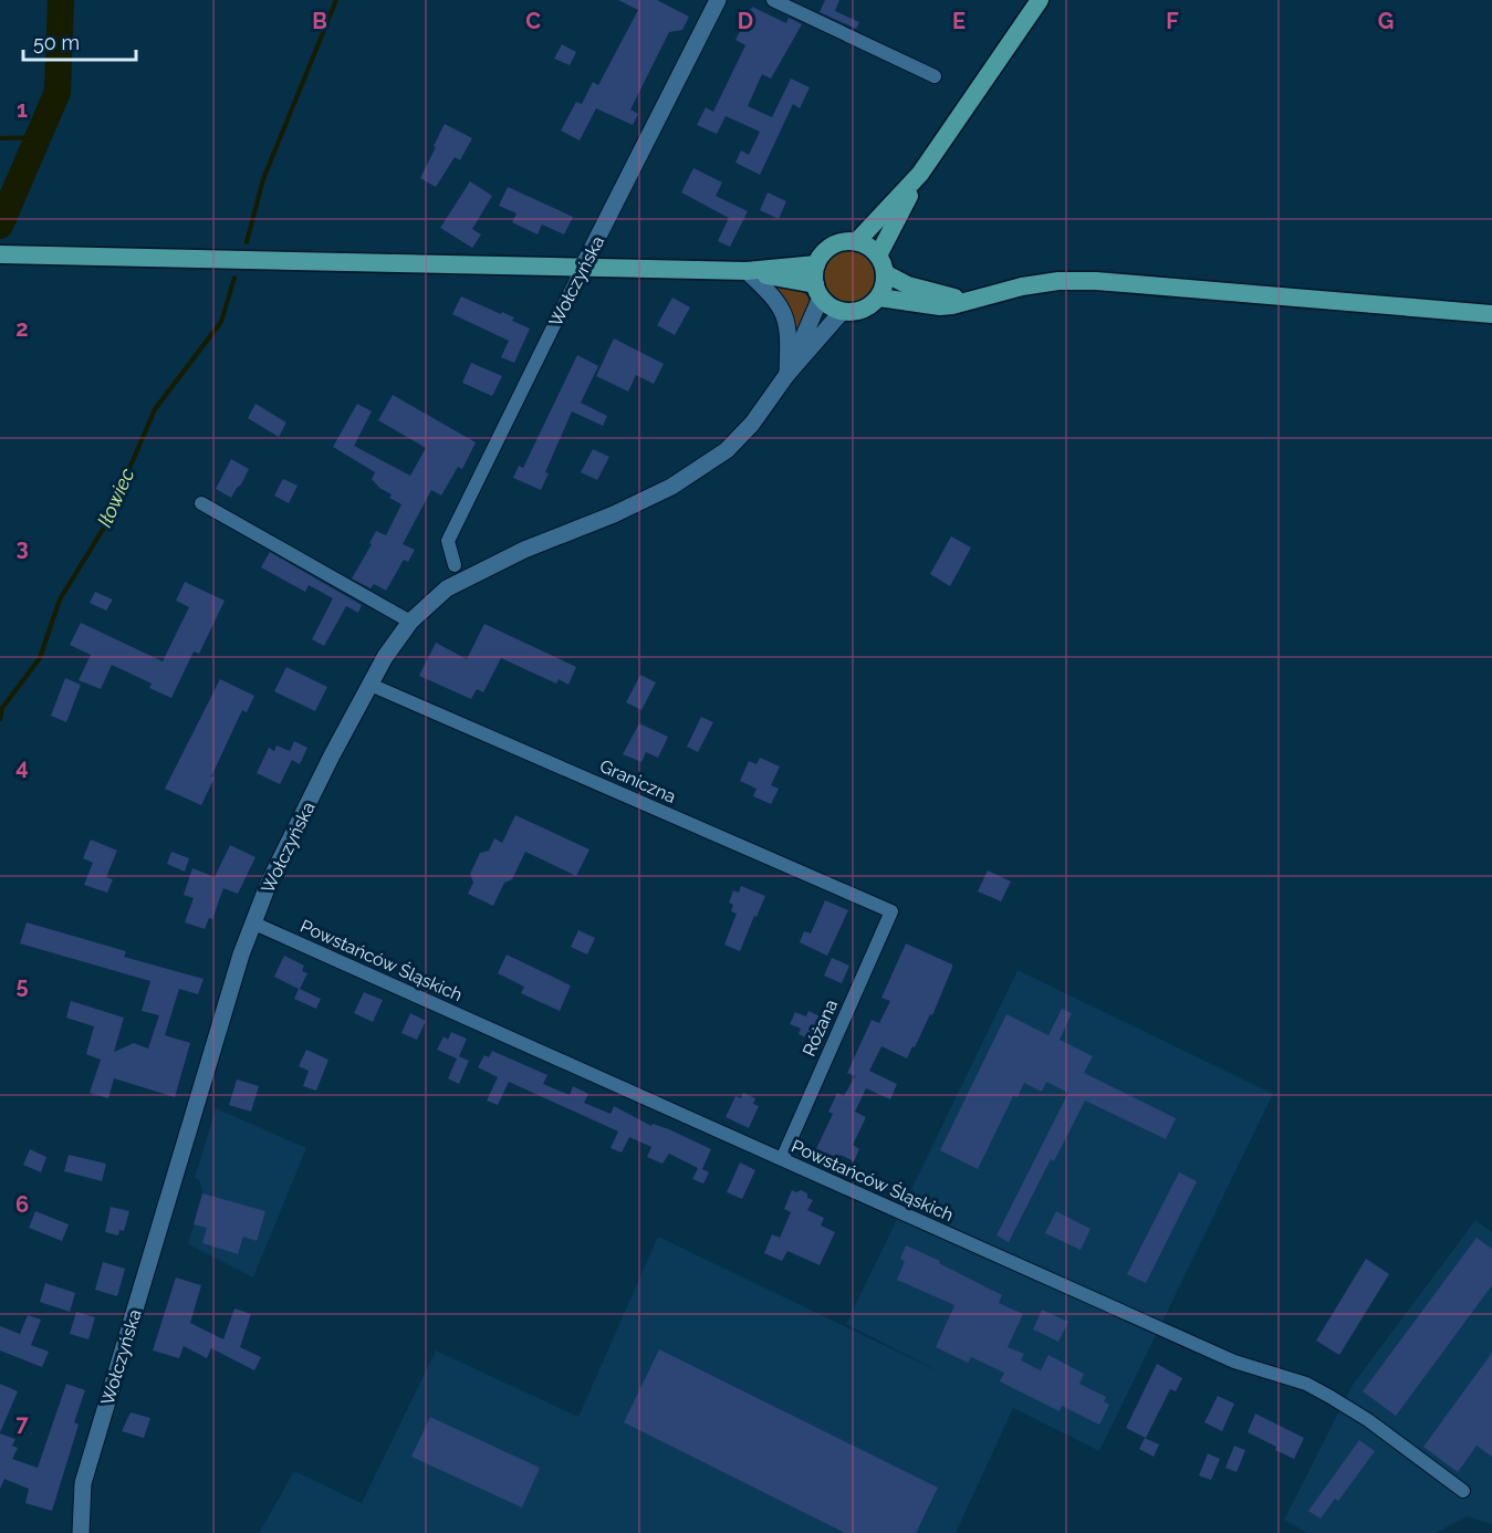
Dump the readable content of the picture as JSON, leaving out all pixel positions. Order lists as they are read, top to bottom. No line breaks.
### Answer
{"streets":{"street":["Wołczyńska","Graniczna","Powstańców Śląskich","Różana"]},"crossings":[["Wołczyńska","Graniczna"],["Wołczyńska","Powstańców Śląskich"],["Graniczna","Różana"],["Powstańców Śląskich","Różana"]],"water":["Iłowiec"],"scale_bar":"50 m","grid":{"columns":["B","C","D","E","F","G"],"rows":["1","2","3","4","5","6","7"]}}
